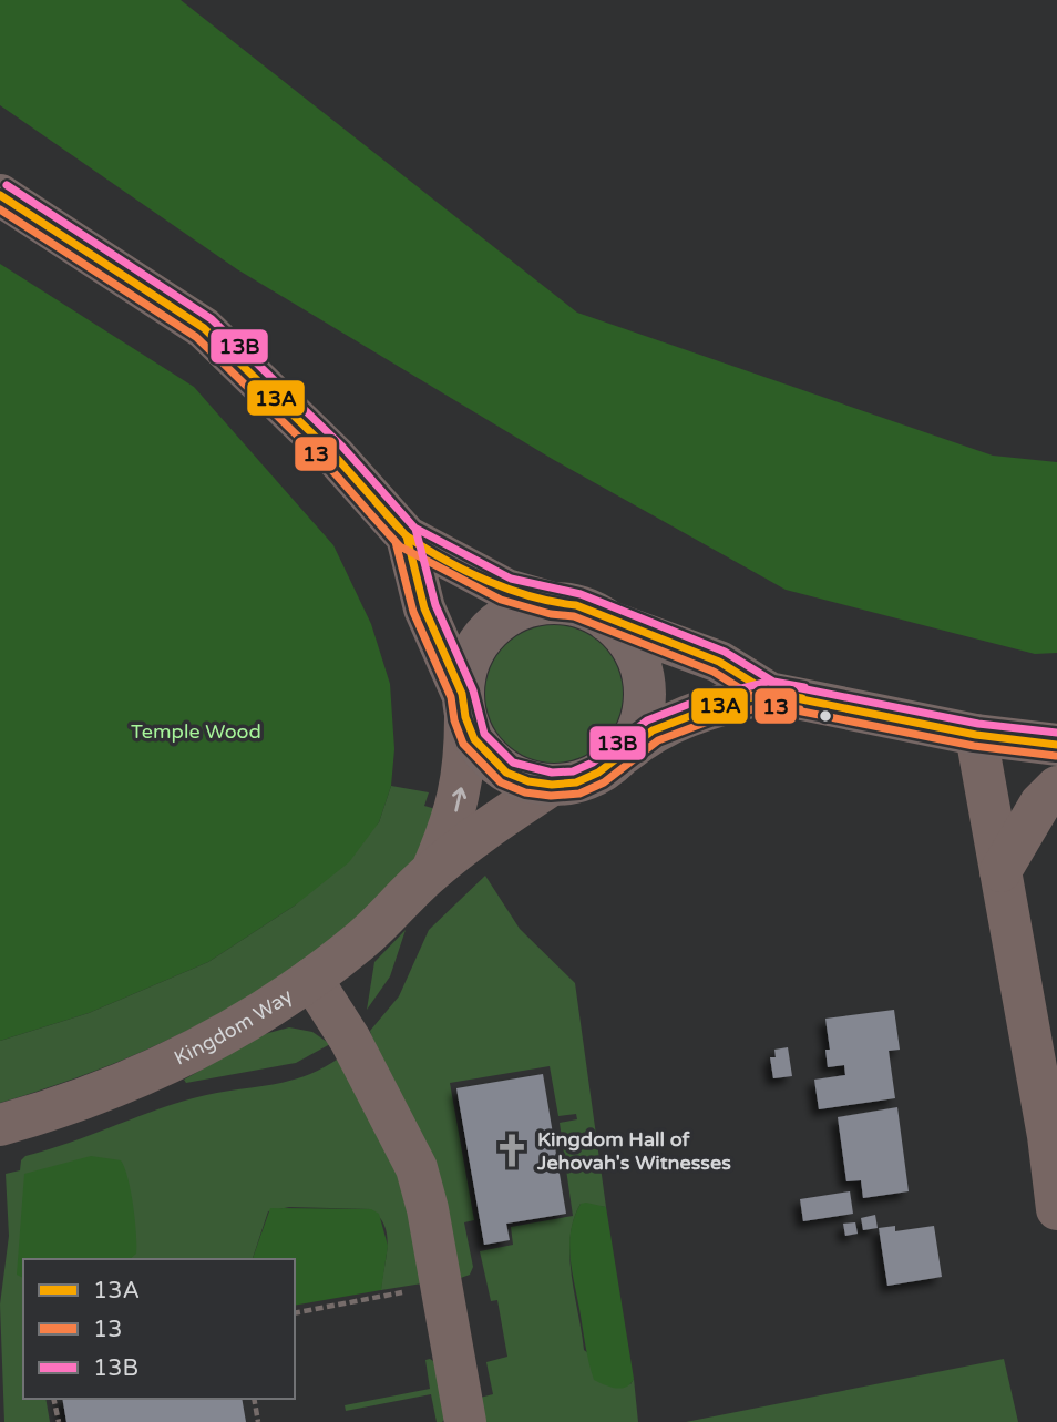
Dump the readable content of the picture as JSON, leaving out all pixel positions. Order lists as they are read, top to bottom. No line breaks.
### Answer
{"streets":{"street":["Kingdom Way"]},"parks":["Temple Wood"],"places":{"church":["Kingdom Hall of Jehovah's Witnesses"]},"lines":["transit line 13B","transit line 13A","transit line 13"],"legend":["13A","13","13B"]}
